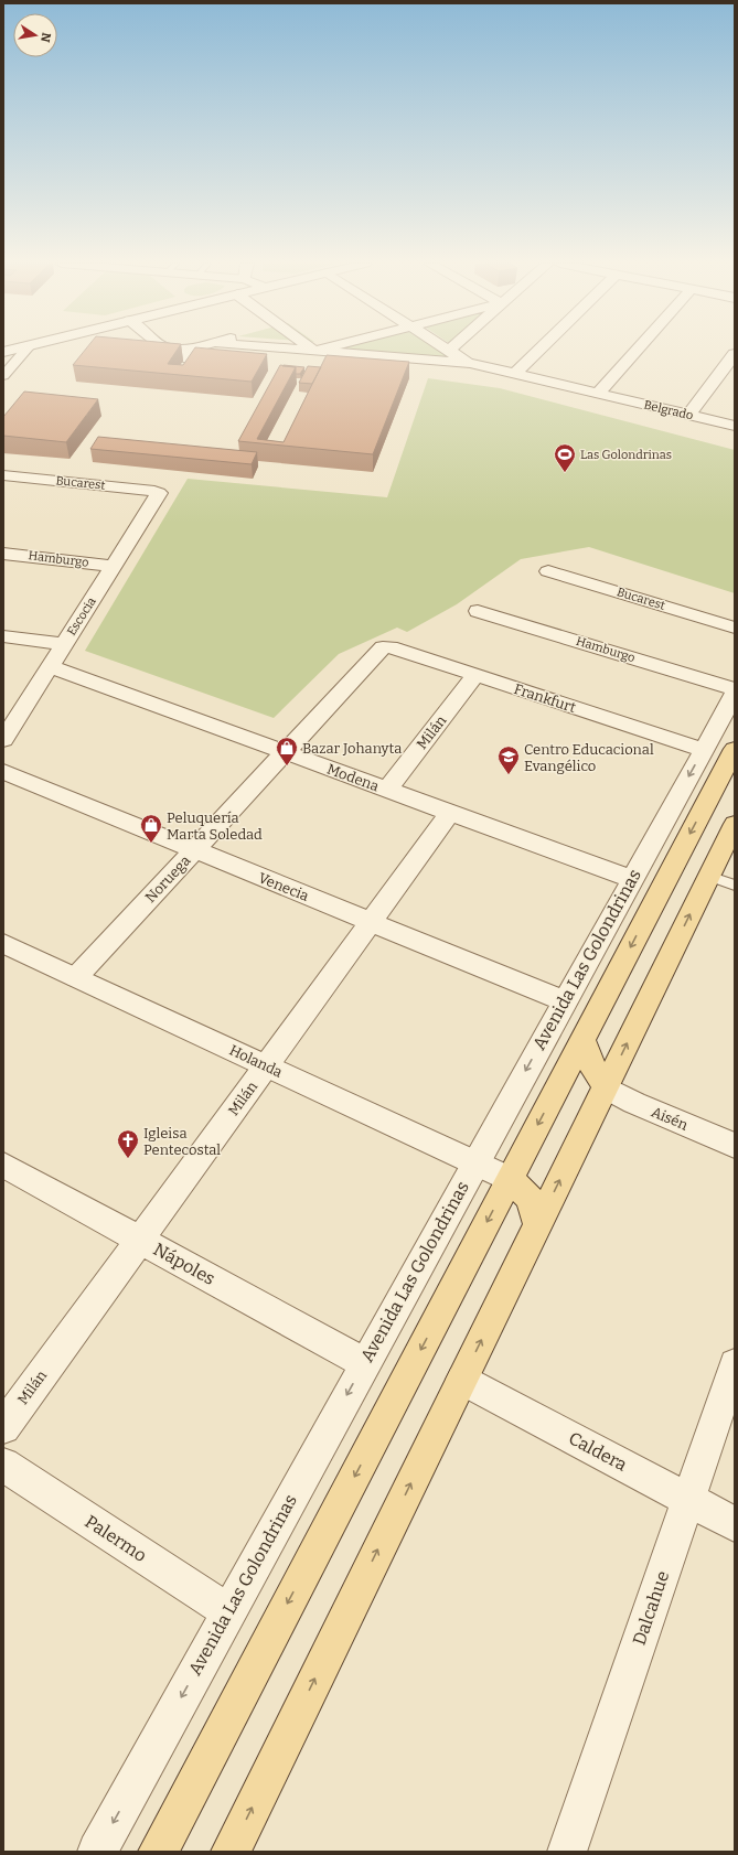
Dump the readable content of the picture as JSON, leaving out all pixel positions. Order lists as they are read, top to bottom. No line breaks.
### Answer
{"streets":{"main road":["Avenida Las Golondrinas"],"street":["Belgrado","Bucarest","Hamburgo","Escocia","Frankfurt","Milán","Modena","Noruega","Venecia","Holanda","Aisén","Nápoles","Caldera","Palermo","Dalcahue"]},"crossings":[["Bucarest","Escocia"],["Hamburgo","Escocia"],["Escocia","Modena"],["Frankfurt","Milán"],["Frankfurt","Noruega"],["Frankfurt","Avenida Las Golondrinas"],["Milán","Modena"],["Milán","Venecia"],["Milán","Holanda"],["Milán","Nápoles"],["Modena","Noruega"],["Modena","Avenida Las Golondrinas"],["Noruega","Venecia"],["Noruega","Holanda"],["Venecia","Avenida Las Golondrinas"],["Avenida Las Golondrinas","Holanda"],["Avenida Las Golondrinas","Nápoles"],["Avenida Las Golondrinas","Palermo"],["Caldera","Dalcahue"]],"one_way":["Avenida Las Golondrinas"],"places":{"sports":["Las Golondrinas"],"shop":["Bazar Johanyta","Peluquería Marta Soledad"],"school or university":["Centro Educacional Evangélico"],"church":["Igleisa Pentecostal"]},"north":"right"}
